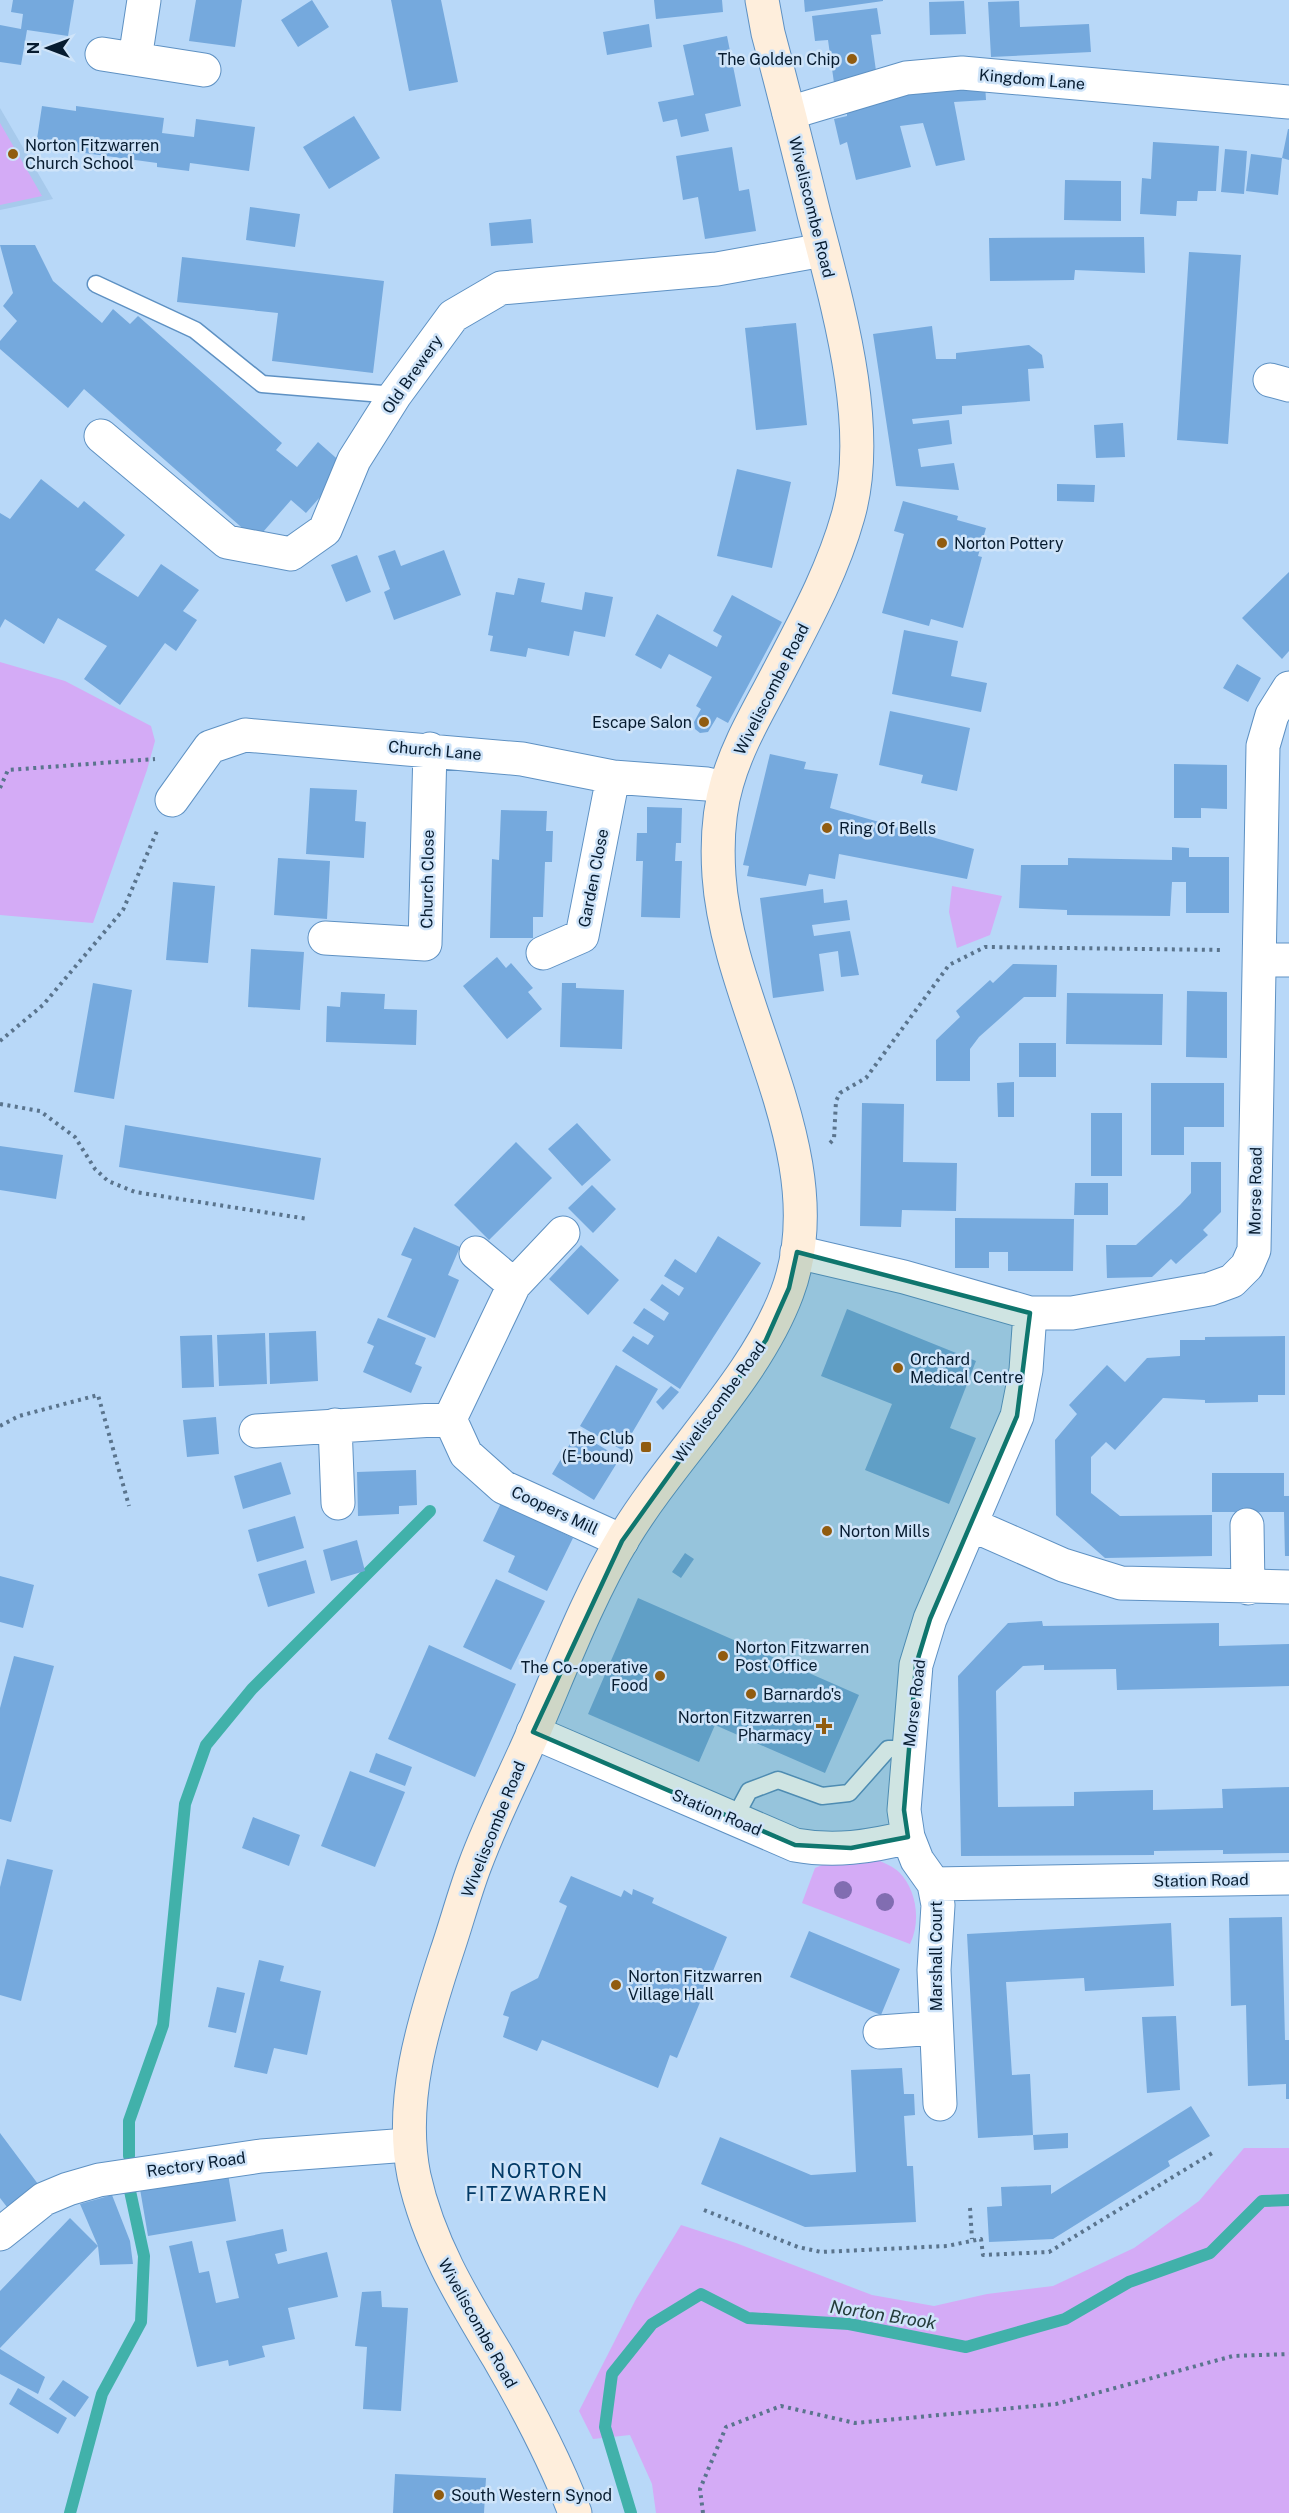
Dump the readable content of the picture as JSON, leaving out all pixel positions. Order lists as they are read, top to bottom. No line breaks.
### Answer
{"streets":{"main road":["Wiveliscombe Road"],"street":["Kingdom Lane","Old Brewery","Church Lane","Garden Close","Church Close","Morse Road","Coopers Mill","Station Road","Marshall Court","Rectory Road"]},"crossings":[["Kingdom Lane","Wiveliscombe Road"],["Wiveliscombe Road","Old Brewery"],["Wiveliscombe Road","Church Lane"],["Wiveliscombe Road","Morse Road"],["Wiveliscombe Road","Coopers Mill"],["Wiveliscombe Road","Station Road"],["Wiveliscombe Road","Rectory Road"],["Church Lane","Garden Close"],["Church Lane","Church Close"],["Morse Road","Station Road"],["Morse Road","Marshall Court"],["Station Road","Marshall Court"]],"districts":["NORTON FITZWARREN"],"water":["Norton Brook"],"places":{"other":["The Golden Chip","Norton Fitzwarren Church School","Norton Pottery","Escape Salon","Ring Of Bells","Orchard Medical Centre","Norton Mills","Norton Fitzwarren Post Office","The Co-operative Food","Barnardo's","Norton Fitzwarren Village Hall","South Western Synod"],"transit":["The Club (E-bound)"],"health":["Norton Fitzwarren Pharmacy"]},"north":"left"}
